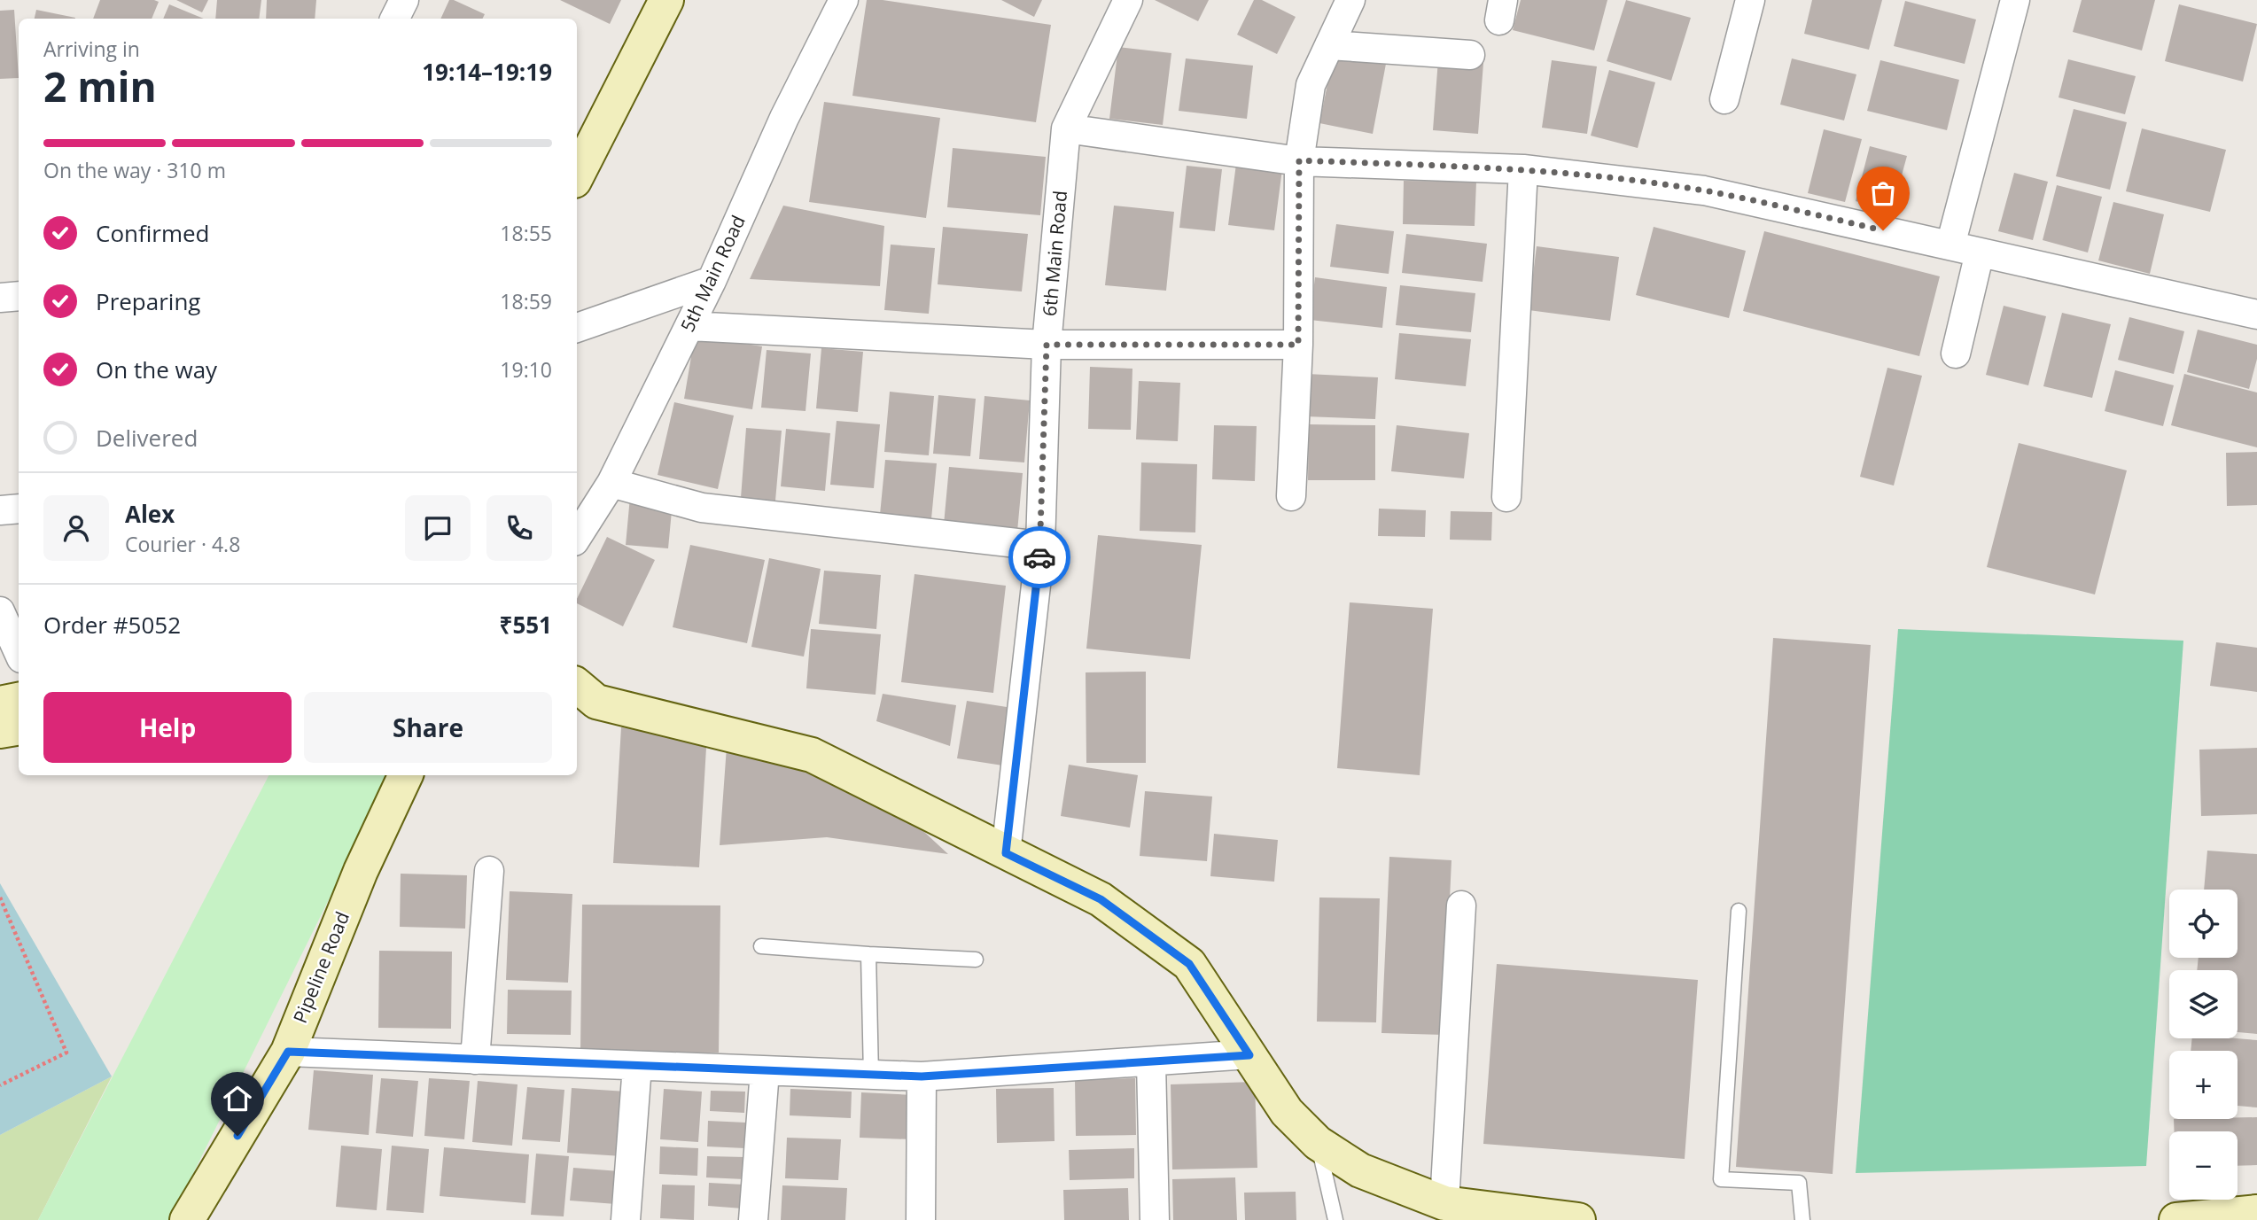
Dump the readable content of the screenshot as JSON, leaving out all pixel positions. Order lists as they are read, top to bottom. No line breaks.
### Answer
{"streets":{"main road":["Pipeline Road"],"street":["6th Main Road","5th Main Road"]},"page":{"heading":["2 min","Arriving in","19:14–19:19"],"panel":["Alex","Courier · 4.8","Order #5052","₹551"],"bar":"On the way · 310 m","list":[["Confirmed","18:55"],["Preparing","18:59"],["On the way","19:10"],"Delivered"],"buttons":["Help","Share"],"map_buttons":["+","−"]}}
